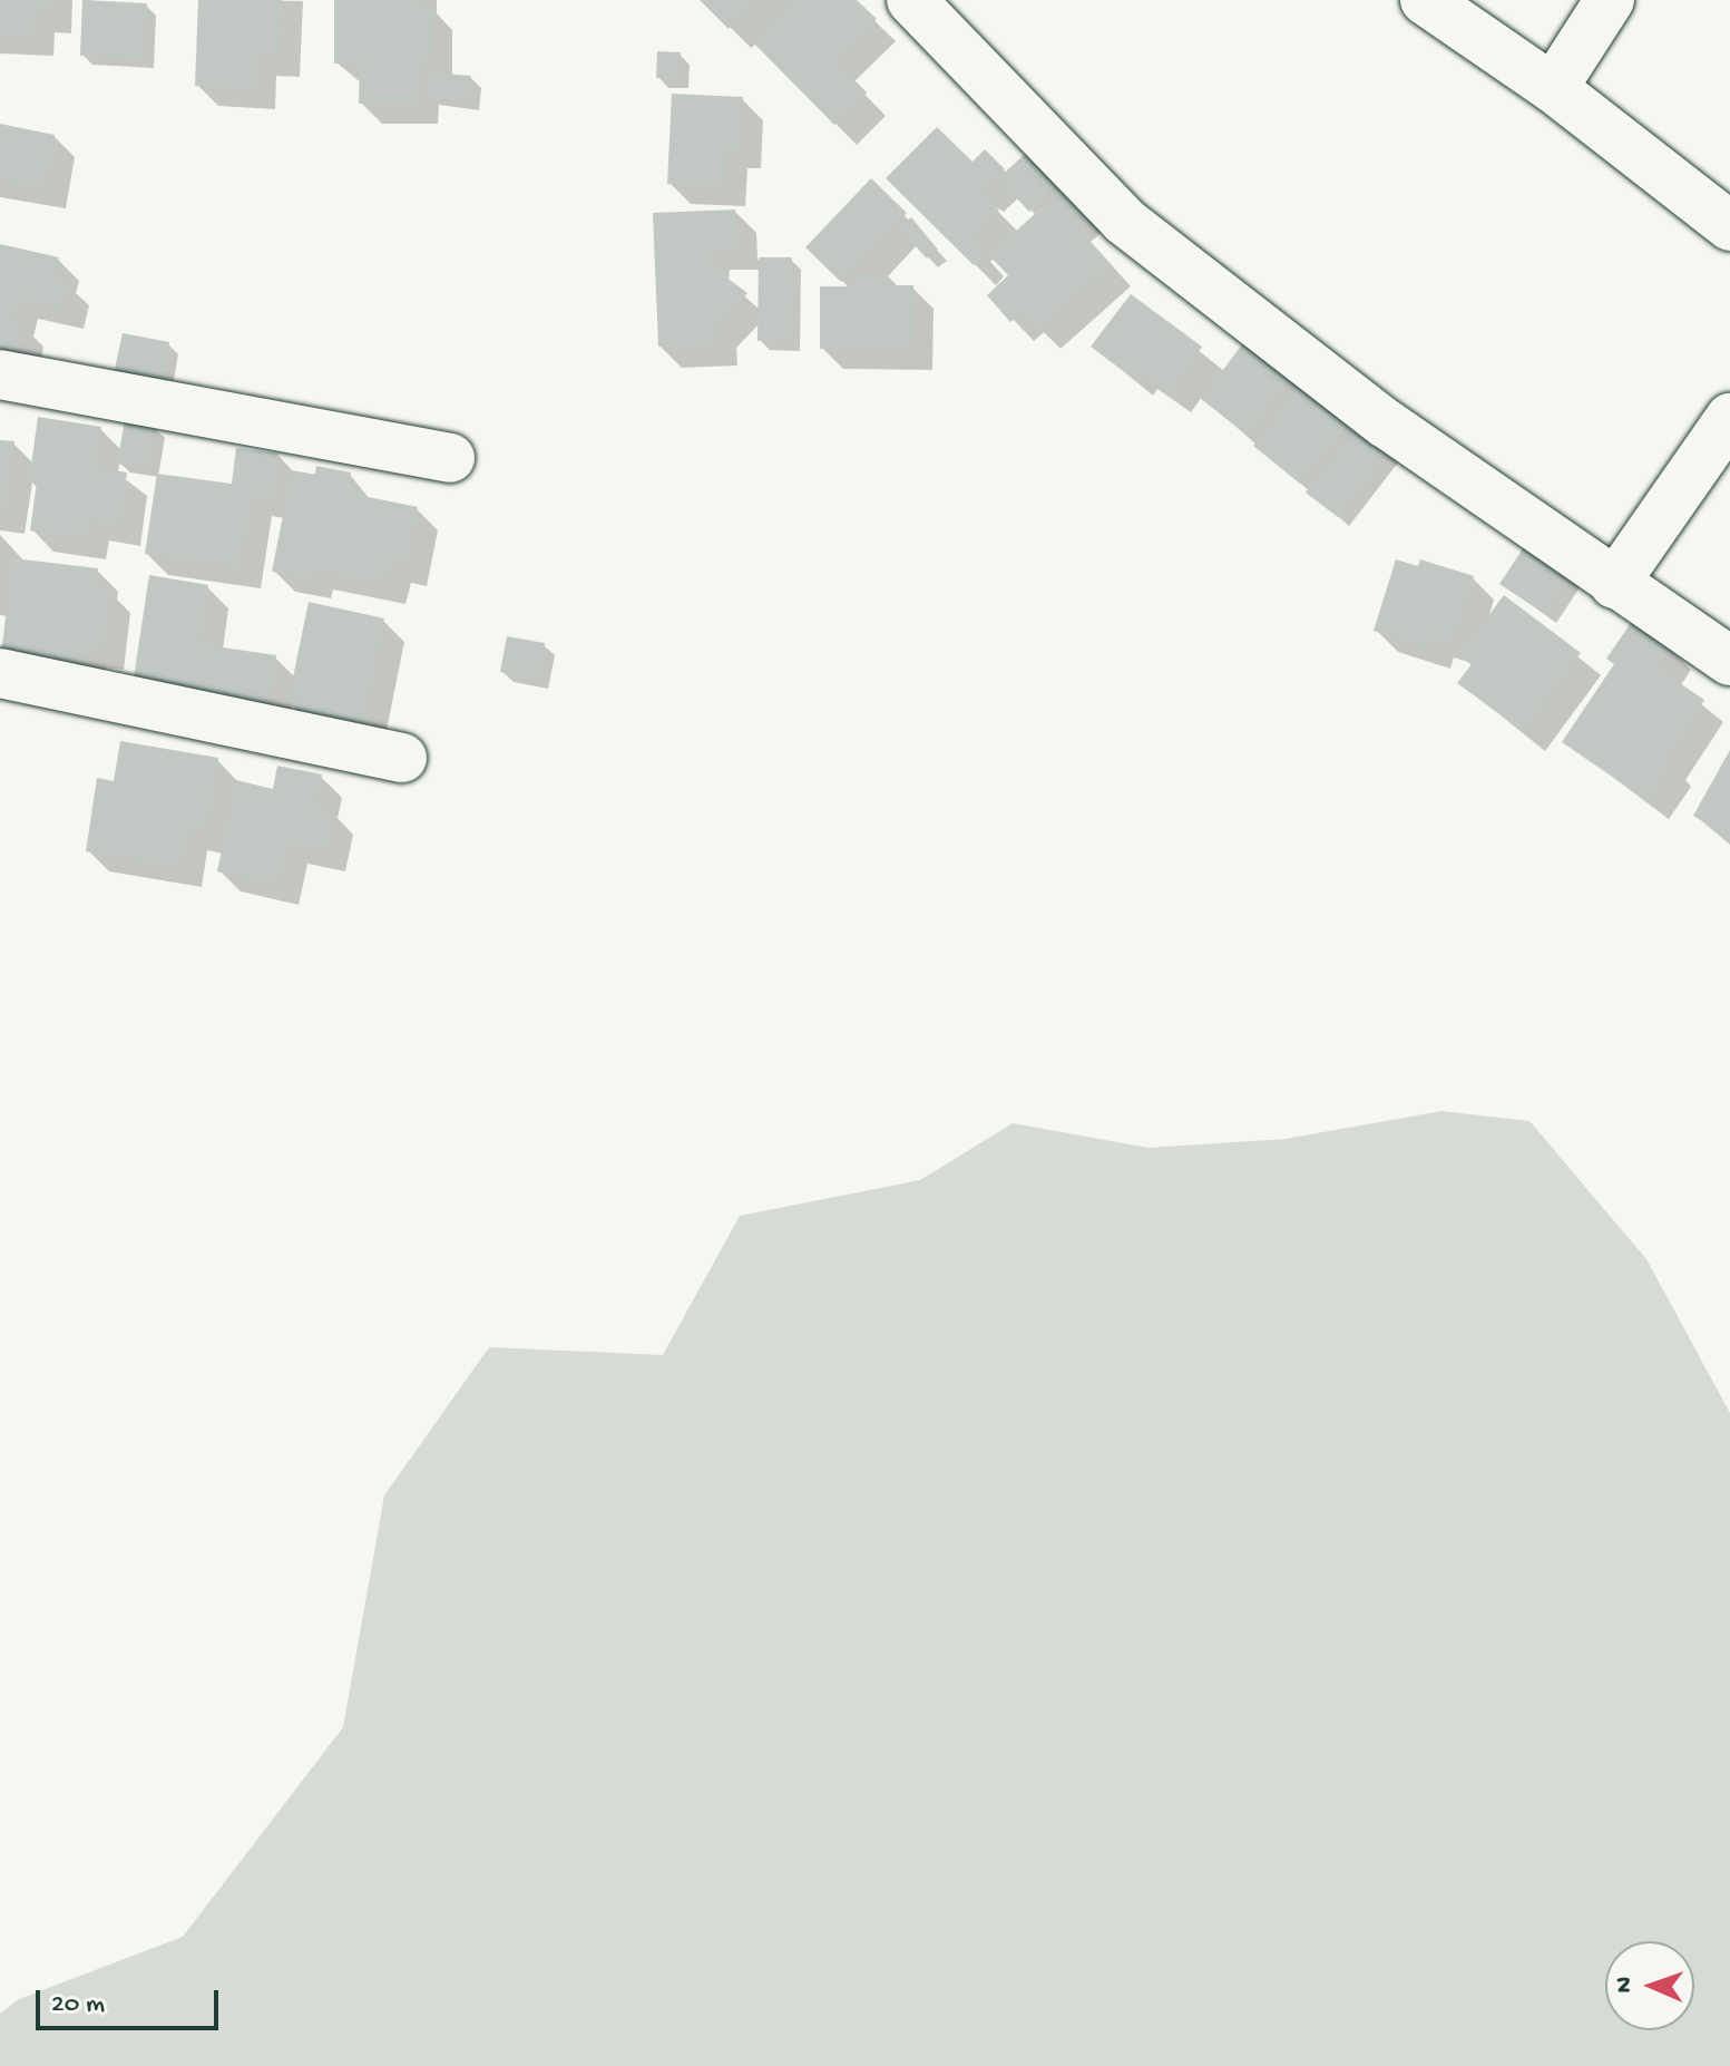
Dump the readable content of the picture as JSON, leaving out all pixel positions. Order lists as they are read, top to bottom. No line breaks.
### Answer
{"scale_bar":"20 m","north":"left"}
